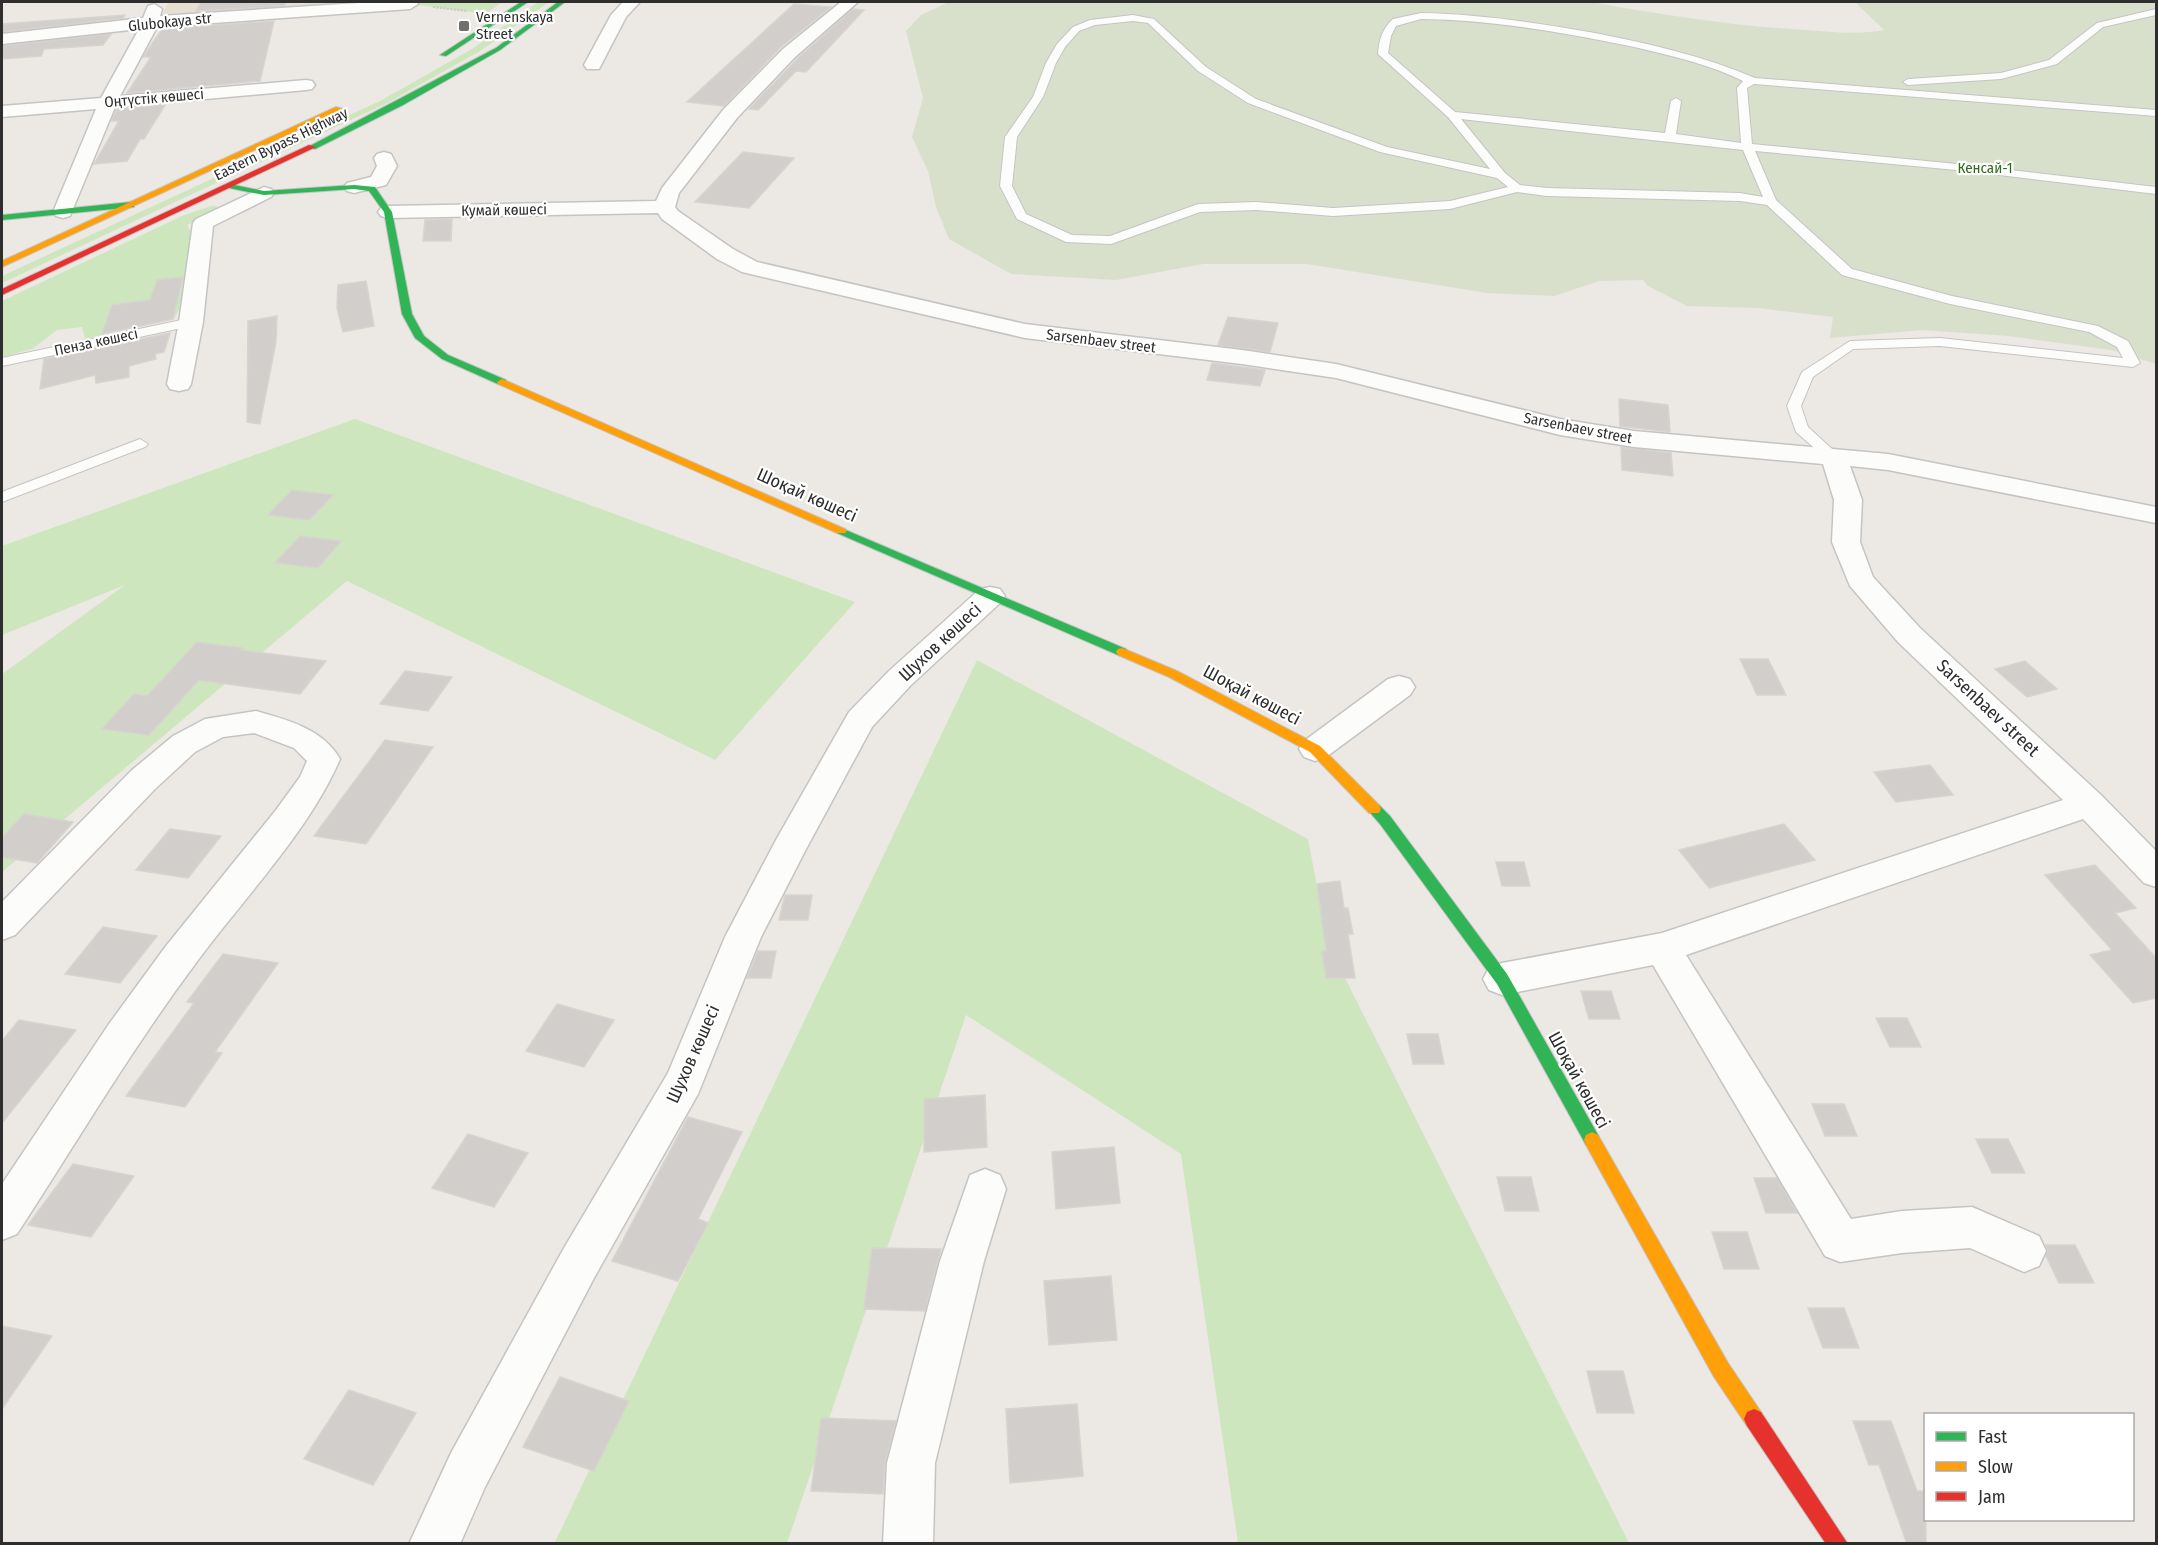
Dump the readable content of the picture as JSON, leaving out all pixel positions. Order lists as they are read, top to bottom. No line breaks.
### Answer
{"streets":{"street":["Glubokaya str","Оңтүстік көшесі","Eastern Bypass Highway","Кумай көшесі","Sarsenbaev street","Шоқай көшесі","Шухов көшесі"],"lane":["Пенза көшесі"]},"crossings":[["Кумай көшесі","Sarsenbaev street"],["Кумай көшесі","Шоқай көшесі"],["Шоқай көшесі","Шухов көшесі"]],"parks":["Кенсай-1"],"places":{"transit":["Vernenskaya Street"]},"legend":["Fast","Slow","Jam"]}
